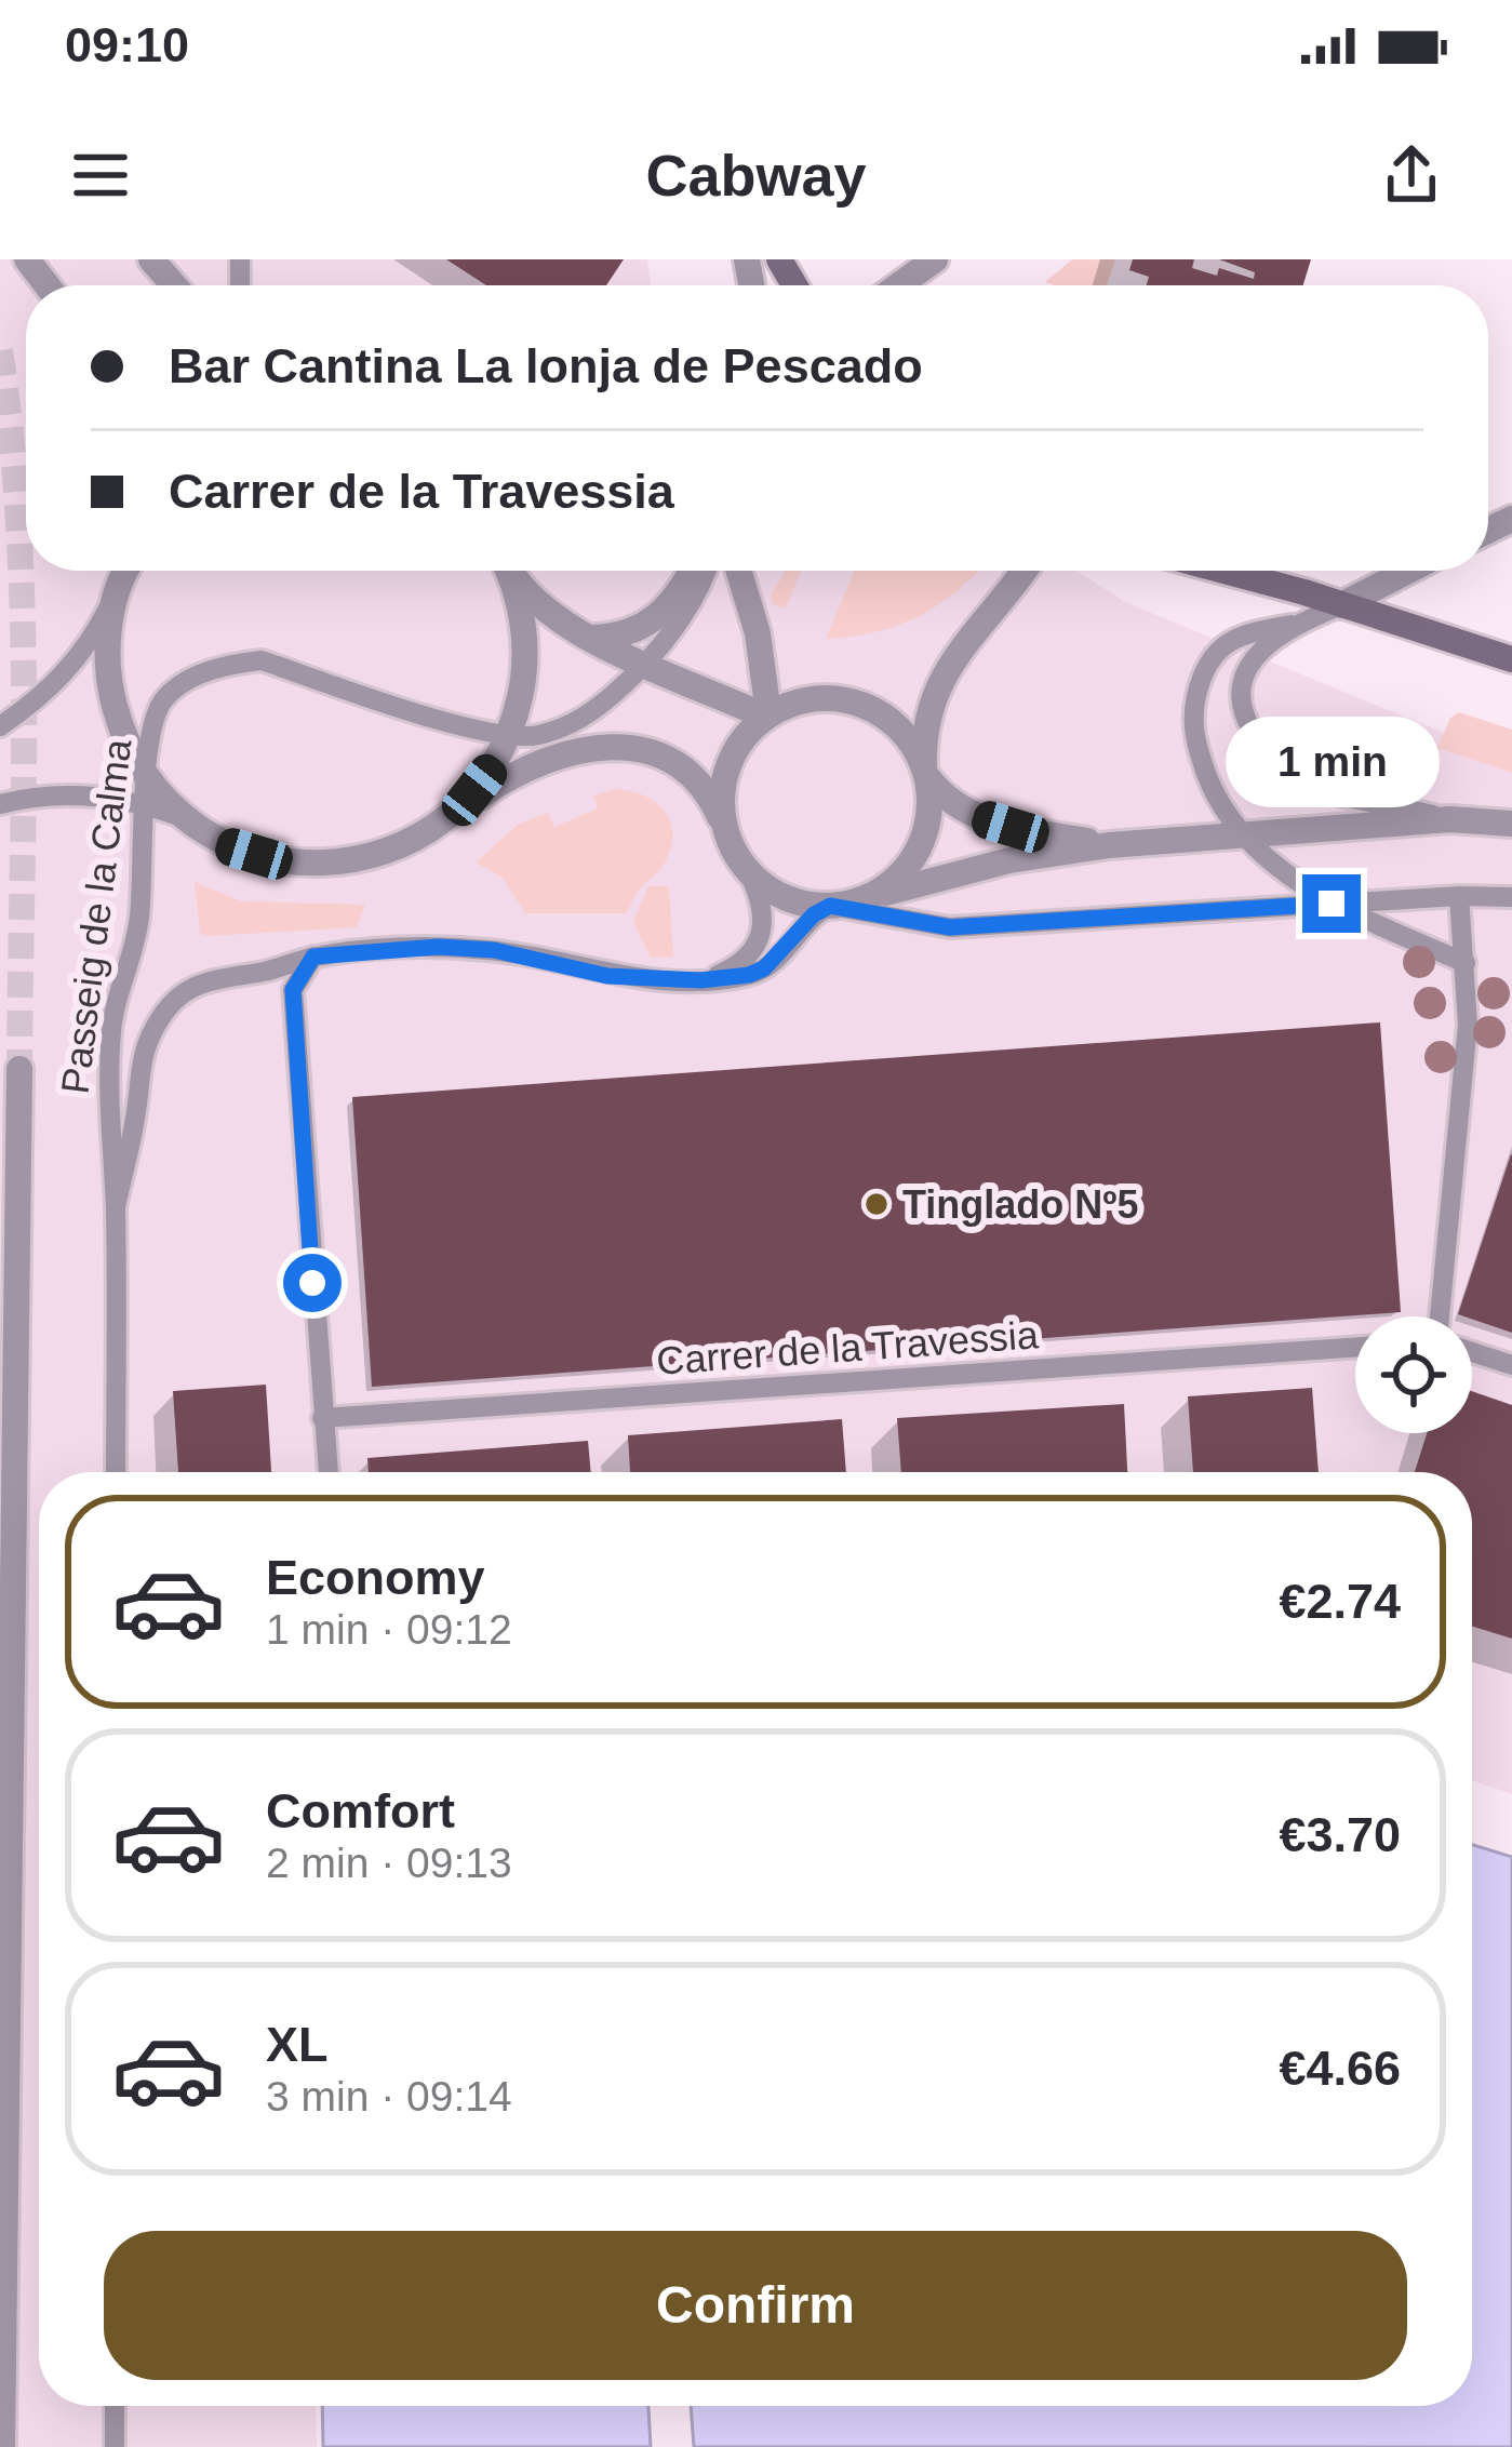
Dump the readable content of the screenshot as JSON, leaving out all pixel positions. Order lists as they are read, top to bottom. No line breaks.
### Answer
{"streets":{"lane":["Passeig de la Calma","Carrer de la Travessia"]},"places":["Tinglado Nº5"],"page":{"status":"09:10","header":"Cabway","banner":["Bar Cantina La lonja de Pescado","Carrer de la Travessia"],"bubble":"1 min","list":[{"name":"Economy","note":"1 min · 09:12","value":"€2.74"},{"name":"Comfort","note":"2 min · 09:13","value":"€3.70"},{"name":"XL","note":"3 min · 09:14","value":"€4.66"}],"buttons":"Confirm"}}
